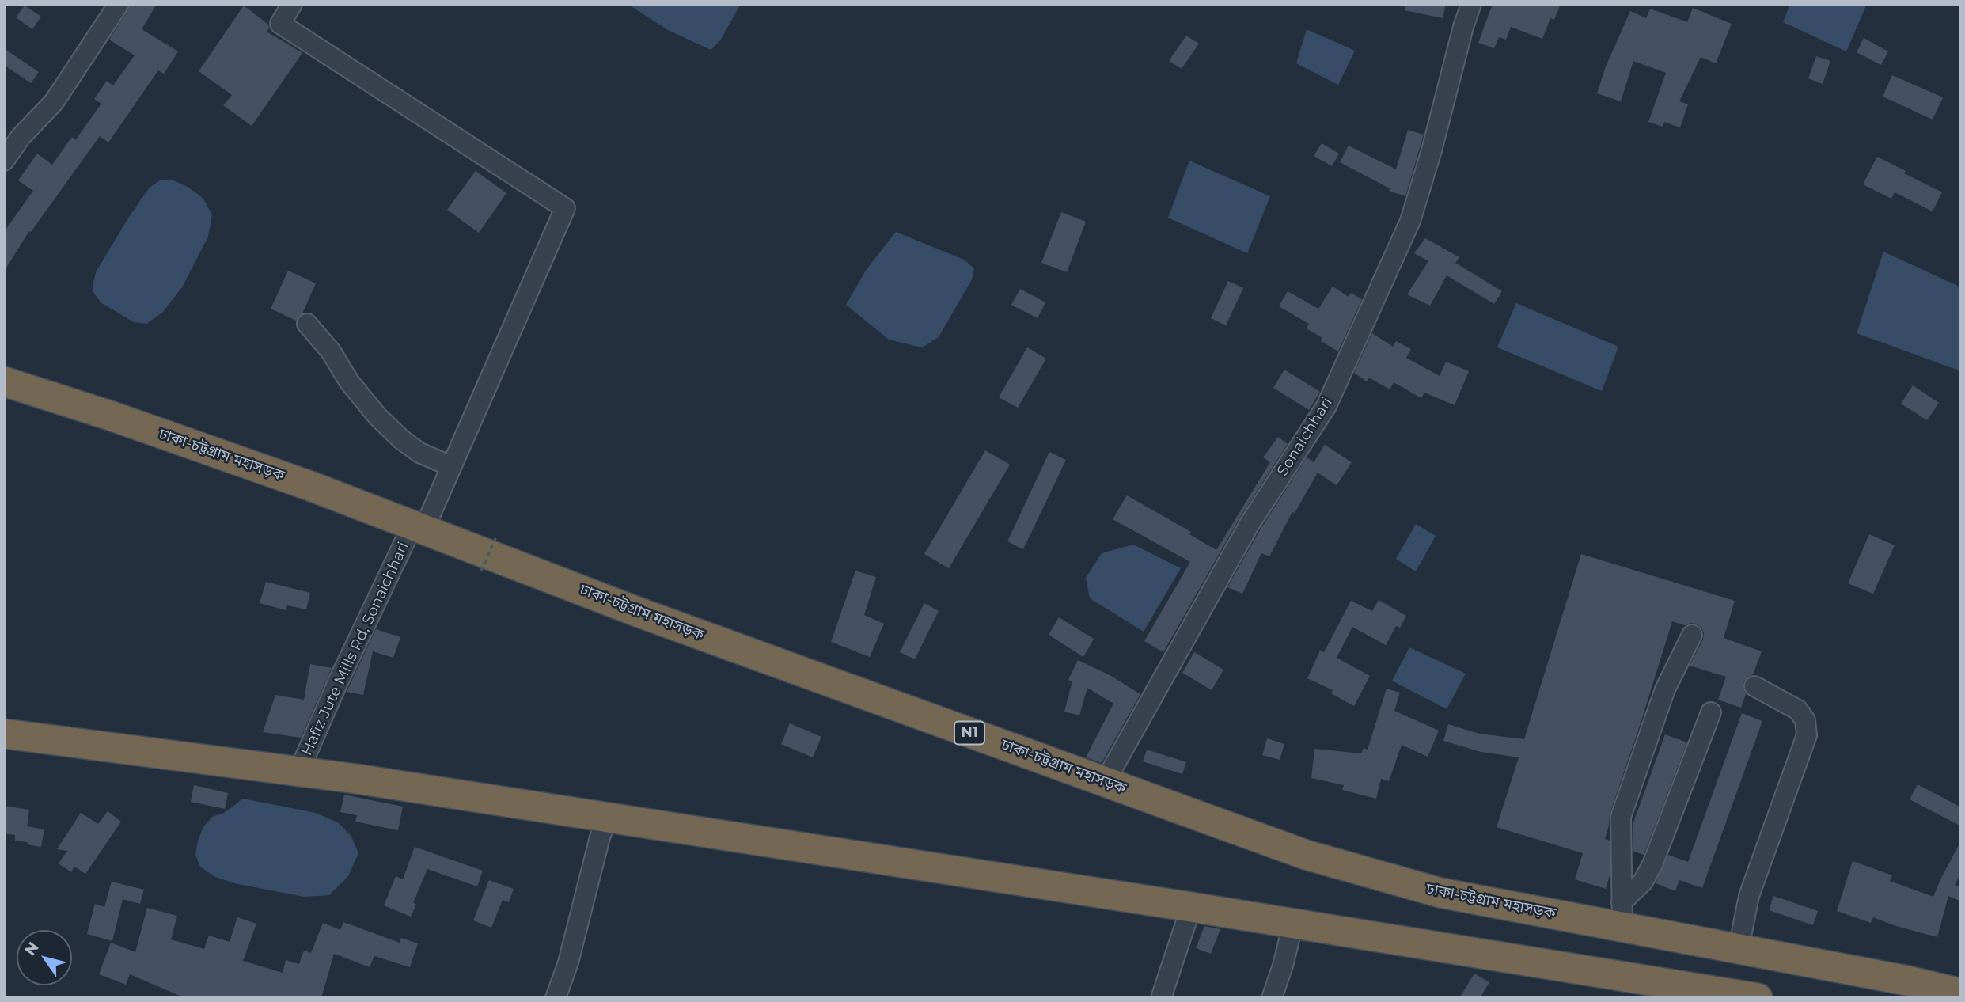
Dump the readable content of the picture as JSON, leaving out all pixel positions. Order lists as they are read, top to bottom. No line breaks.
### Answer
{"streets":{"highway":["ঢাকা-চট্টগ্রাম মহাসড়ক","N1"],"street":["Sonaichhari","Hafiz Jute Mills Rd, Sonaichhari"]},"crossings":[["Sonaichhari","ঢাকা-চট্টগ্রাম মহাসড়ক"],["ঢাকা-চট্টগ্রাম মহাসড়ক","Hafiz Jute Mills Rd, Sonaichhari"]],"north":"top left"}
